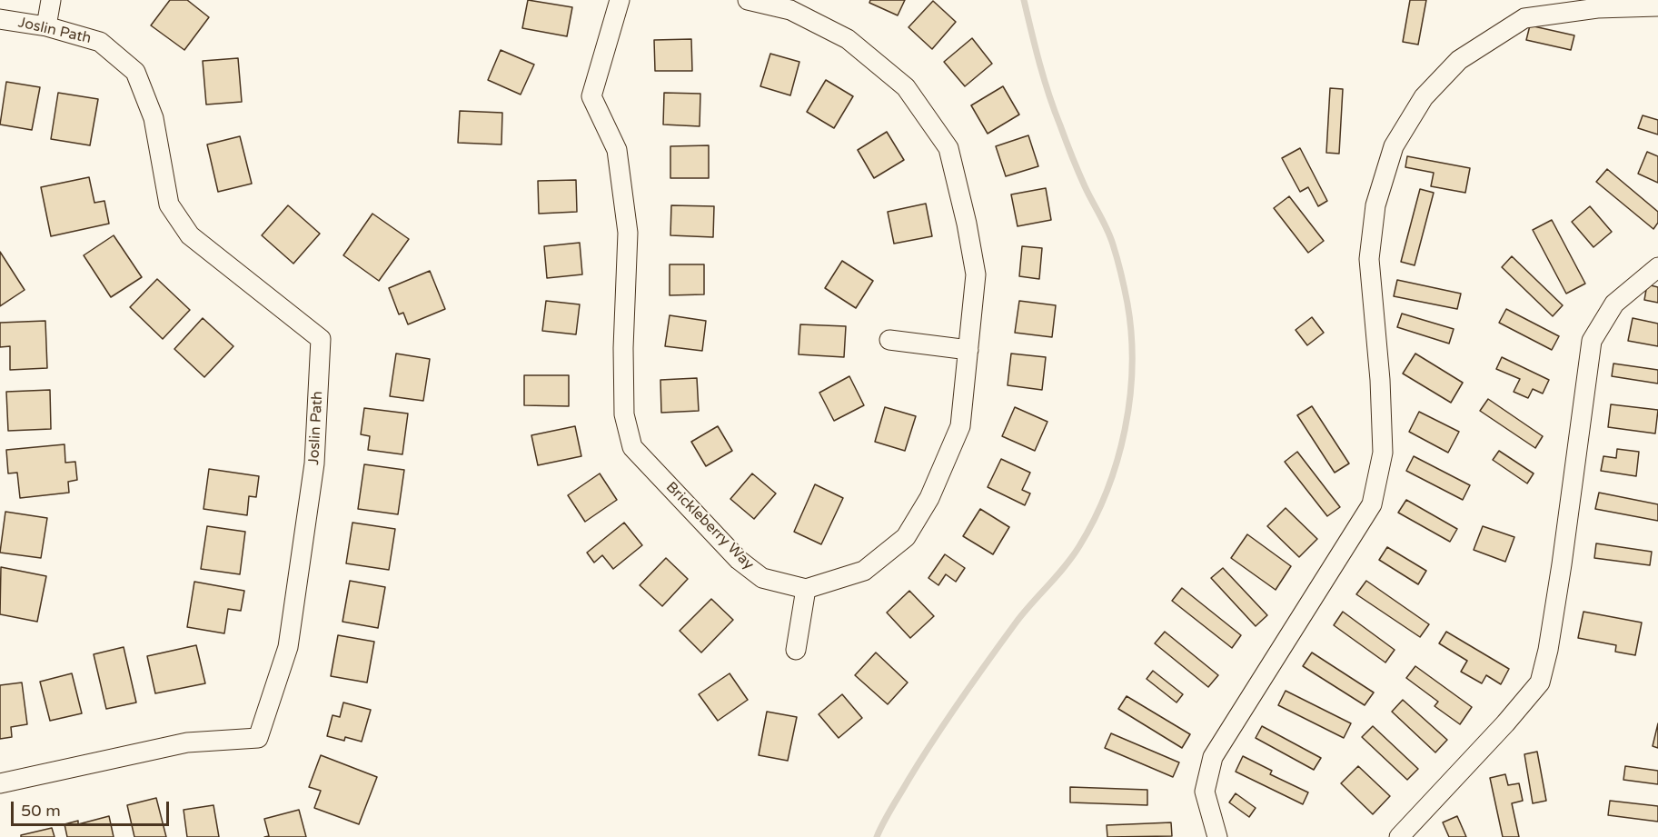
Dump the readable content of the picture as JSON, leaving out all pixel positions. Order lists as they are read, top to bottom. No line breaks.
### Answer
{"streets":{"street":["Joslin Path","Brickleberry Way"]},"scale_bar":"50 m"}
